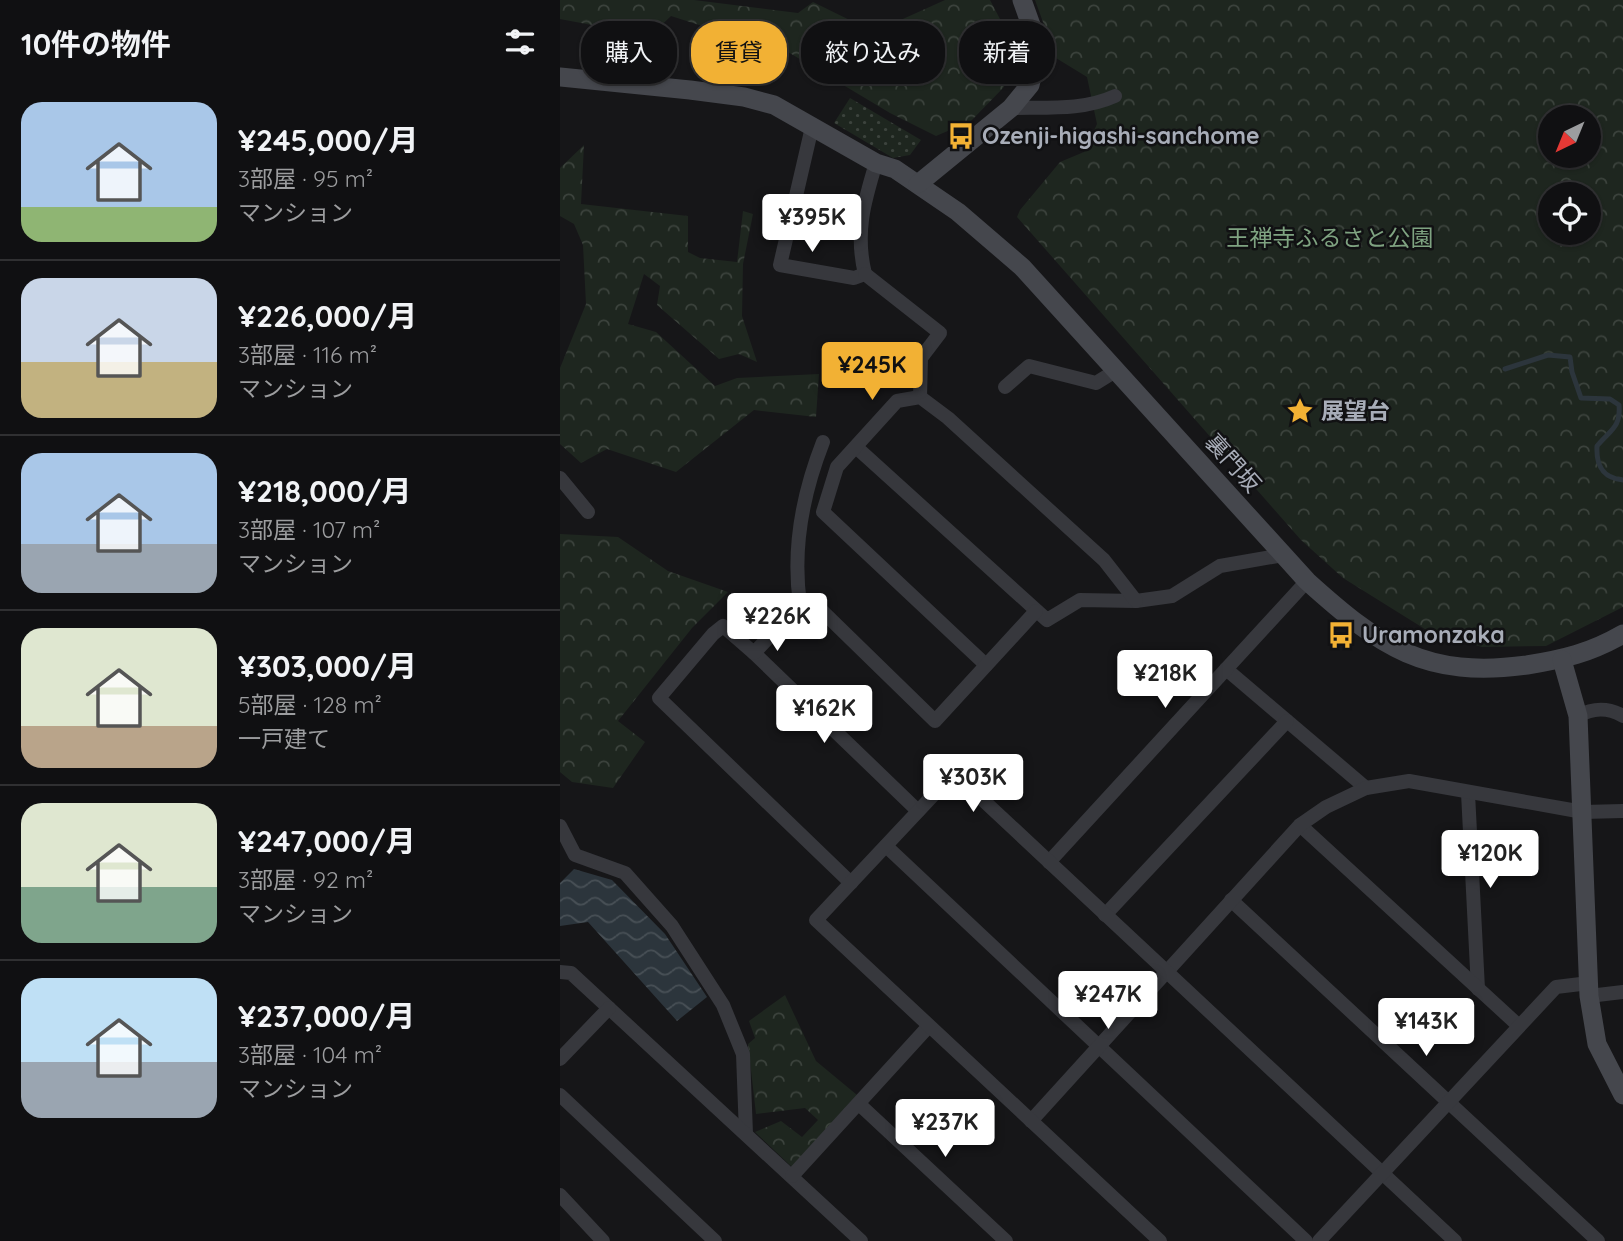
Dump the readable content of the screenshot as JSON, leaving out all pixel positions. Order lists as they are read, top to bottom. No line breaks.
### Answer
{"streets":{"street":["裏門坂"]},"parks":["王禅寺ふるさと公園"],"places":{"bus stop":["Ozenji-higashi-sanchome","Uramonzaka"],"place":["展望台"]},"north":"bottom left","page":{"heading":"10件の物件","chip":["購入","賃貸","絞り込み","新着"],"list":[{"name":"¥245,000/月","note":"3部屋 · 95 m² · マンション"},{"name":"¥226,000/月","note":"3部屋 · 116 m² · マンション"},{"name":"¥218,000/月","note":"3部屋 · 107 m² · マンション"},{"name":"¥303,000/月","note":"5部屋 · 128 m² · 一戸建て"},{"name":"¥247,000/月","note":"3部屋 · 92 m² · マンション"},{"name":"¥237,000/月","note":"3部屋 · 104 m² · マンション"}],"price":["¥395K","¥245K","¥226K","¥218K","¥162K","¥303K","¥120K","¥247K","¥143K","¥237K"]}}
